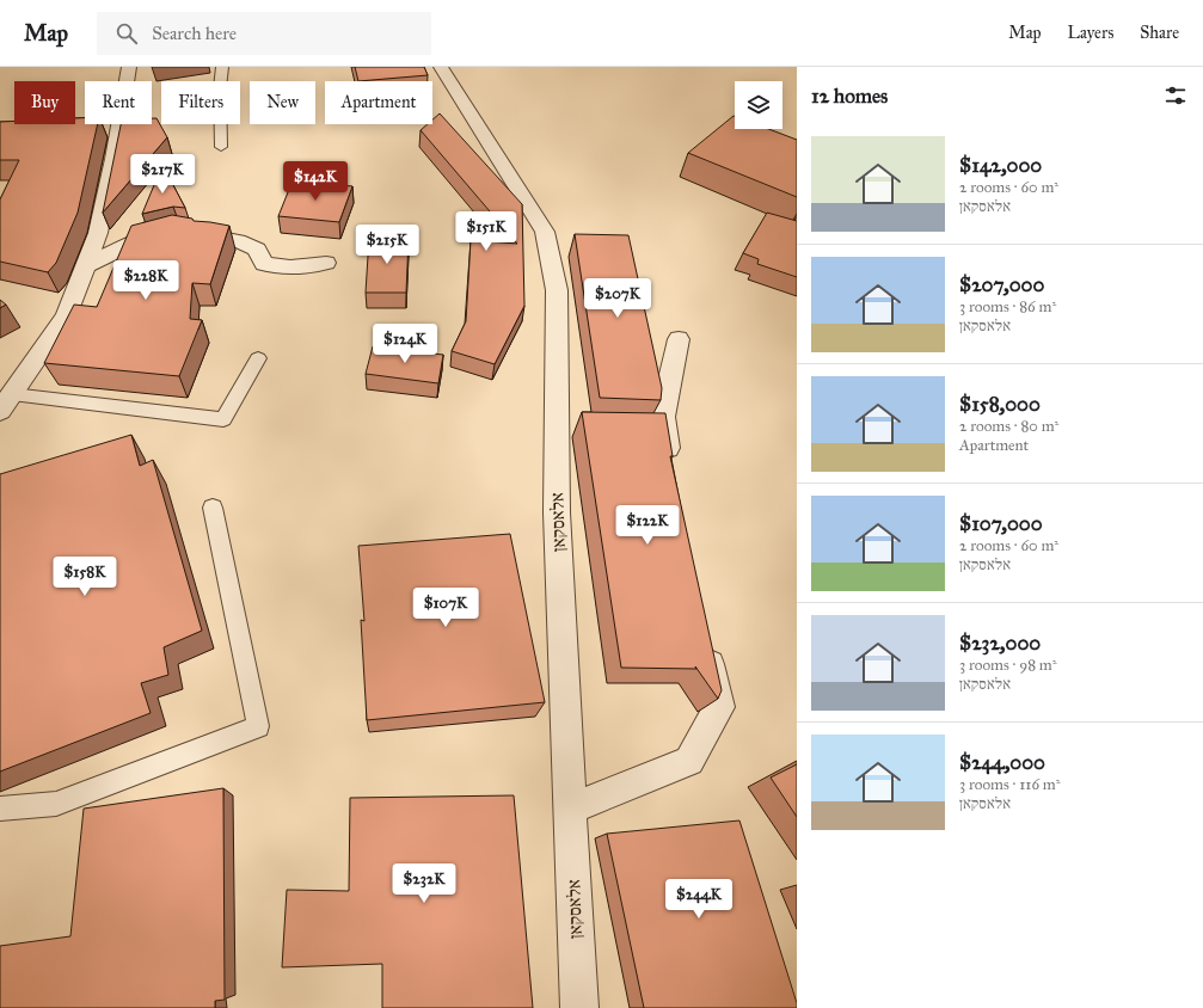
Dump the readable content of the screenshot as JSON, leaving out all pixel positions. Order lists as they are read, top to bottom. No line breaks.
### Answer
{"streets":{"street":["אלאסקאן"]},"page":{"header":"Map","search":"Search here","nav":["Map","Layers","Share"],"heading":"12 homes","chip":["Buy","Rent","Filters","New","Apartment"],"list":[{"name":"$142,000","note":"2 rooms · 60 m² · אלאסקאן"},{"name":"$207,000","note":"3 rooms · 86 m² · אלאסקאן"},{"name":"$158,000","note":"2 rooms · 80 m² · Apartment"},{"name":"$107,000","note":"2 rooms · 60 m² · אלאסקאן"},{"name":"$232,000","note":"3 rooms · 98 m² · אלאסקאן"},{"name":"$244,000","note":"3 rooms · 116 m² · אלאסקאן"}],"price":["$217K","$142K","$151K","$215K","$228K","$207K","$124K","$122K","$158K","$107K","$232K","$244K"]}}
